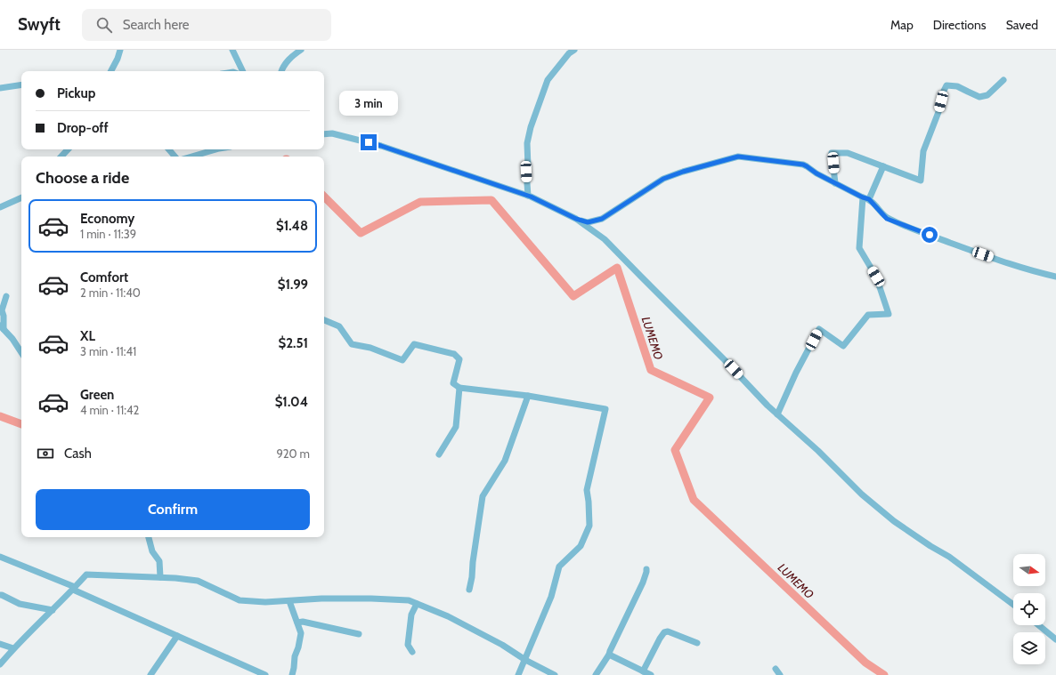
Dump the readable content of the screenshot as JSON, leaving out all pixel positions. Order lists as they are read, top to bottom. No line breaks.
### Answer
{"water":["LUMEMO"],"north":"right","page":{"header":"Swyft","search":"Search here","nav":["Map","Directions","Saved"],"banner":["Pickup","Drop-off"],"bubble":"3 min","heading":"Choose a ride","list":[{"name":"Economy","note":"1 min · 11:39","value":"$1.48"},{"name":"Comfort","note":"2 min · 11:40","value":"$1.99"},{"name":"XL","note":"3 min · 11:41","value":"$2.51"},{"name":"Green","note":"4 min · 11:42","value":"$1.04"}],"pay":["Cash","920 m"],"buttons":"Confirm"}}
